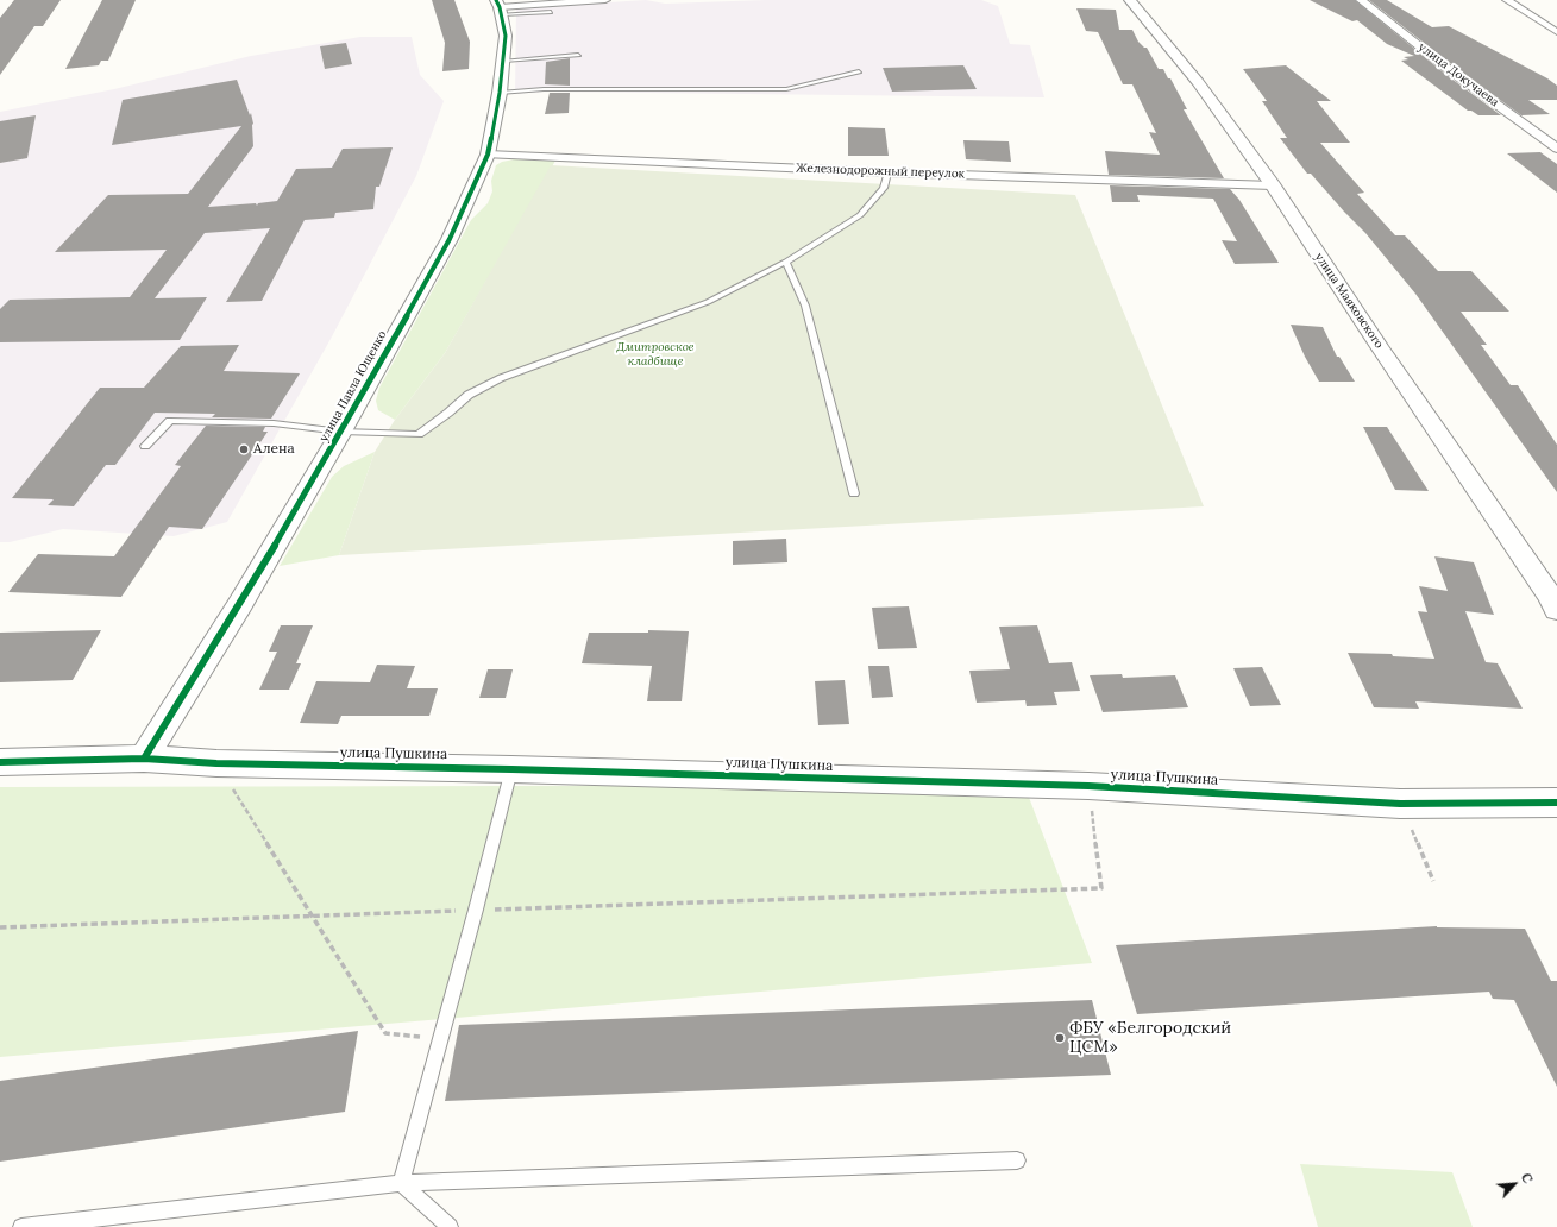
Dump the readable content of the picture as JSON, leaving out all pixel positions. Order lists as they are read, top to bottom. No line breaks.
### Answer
{"streets":{"street":["улица Докучаева","Железнодорожный переулок","улица Маяковского","улица Павла Ющенко","улица Пушкина"]},"crossings":[["Железнодорожный переулок","улица Маяковского"],["Железнодорожный переулок","улица Павла Ющенко"],["улица Павла Ющенко","улица Пушкина"]],"parks":["Дмитровское кладбище"],"places":["Алена","ФБУ «Белгородский ЦСМ»"],"north":"top right"}
